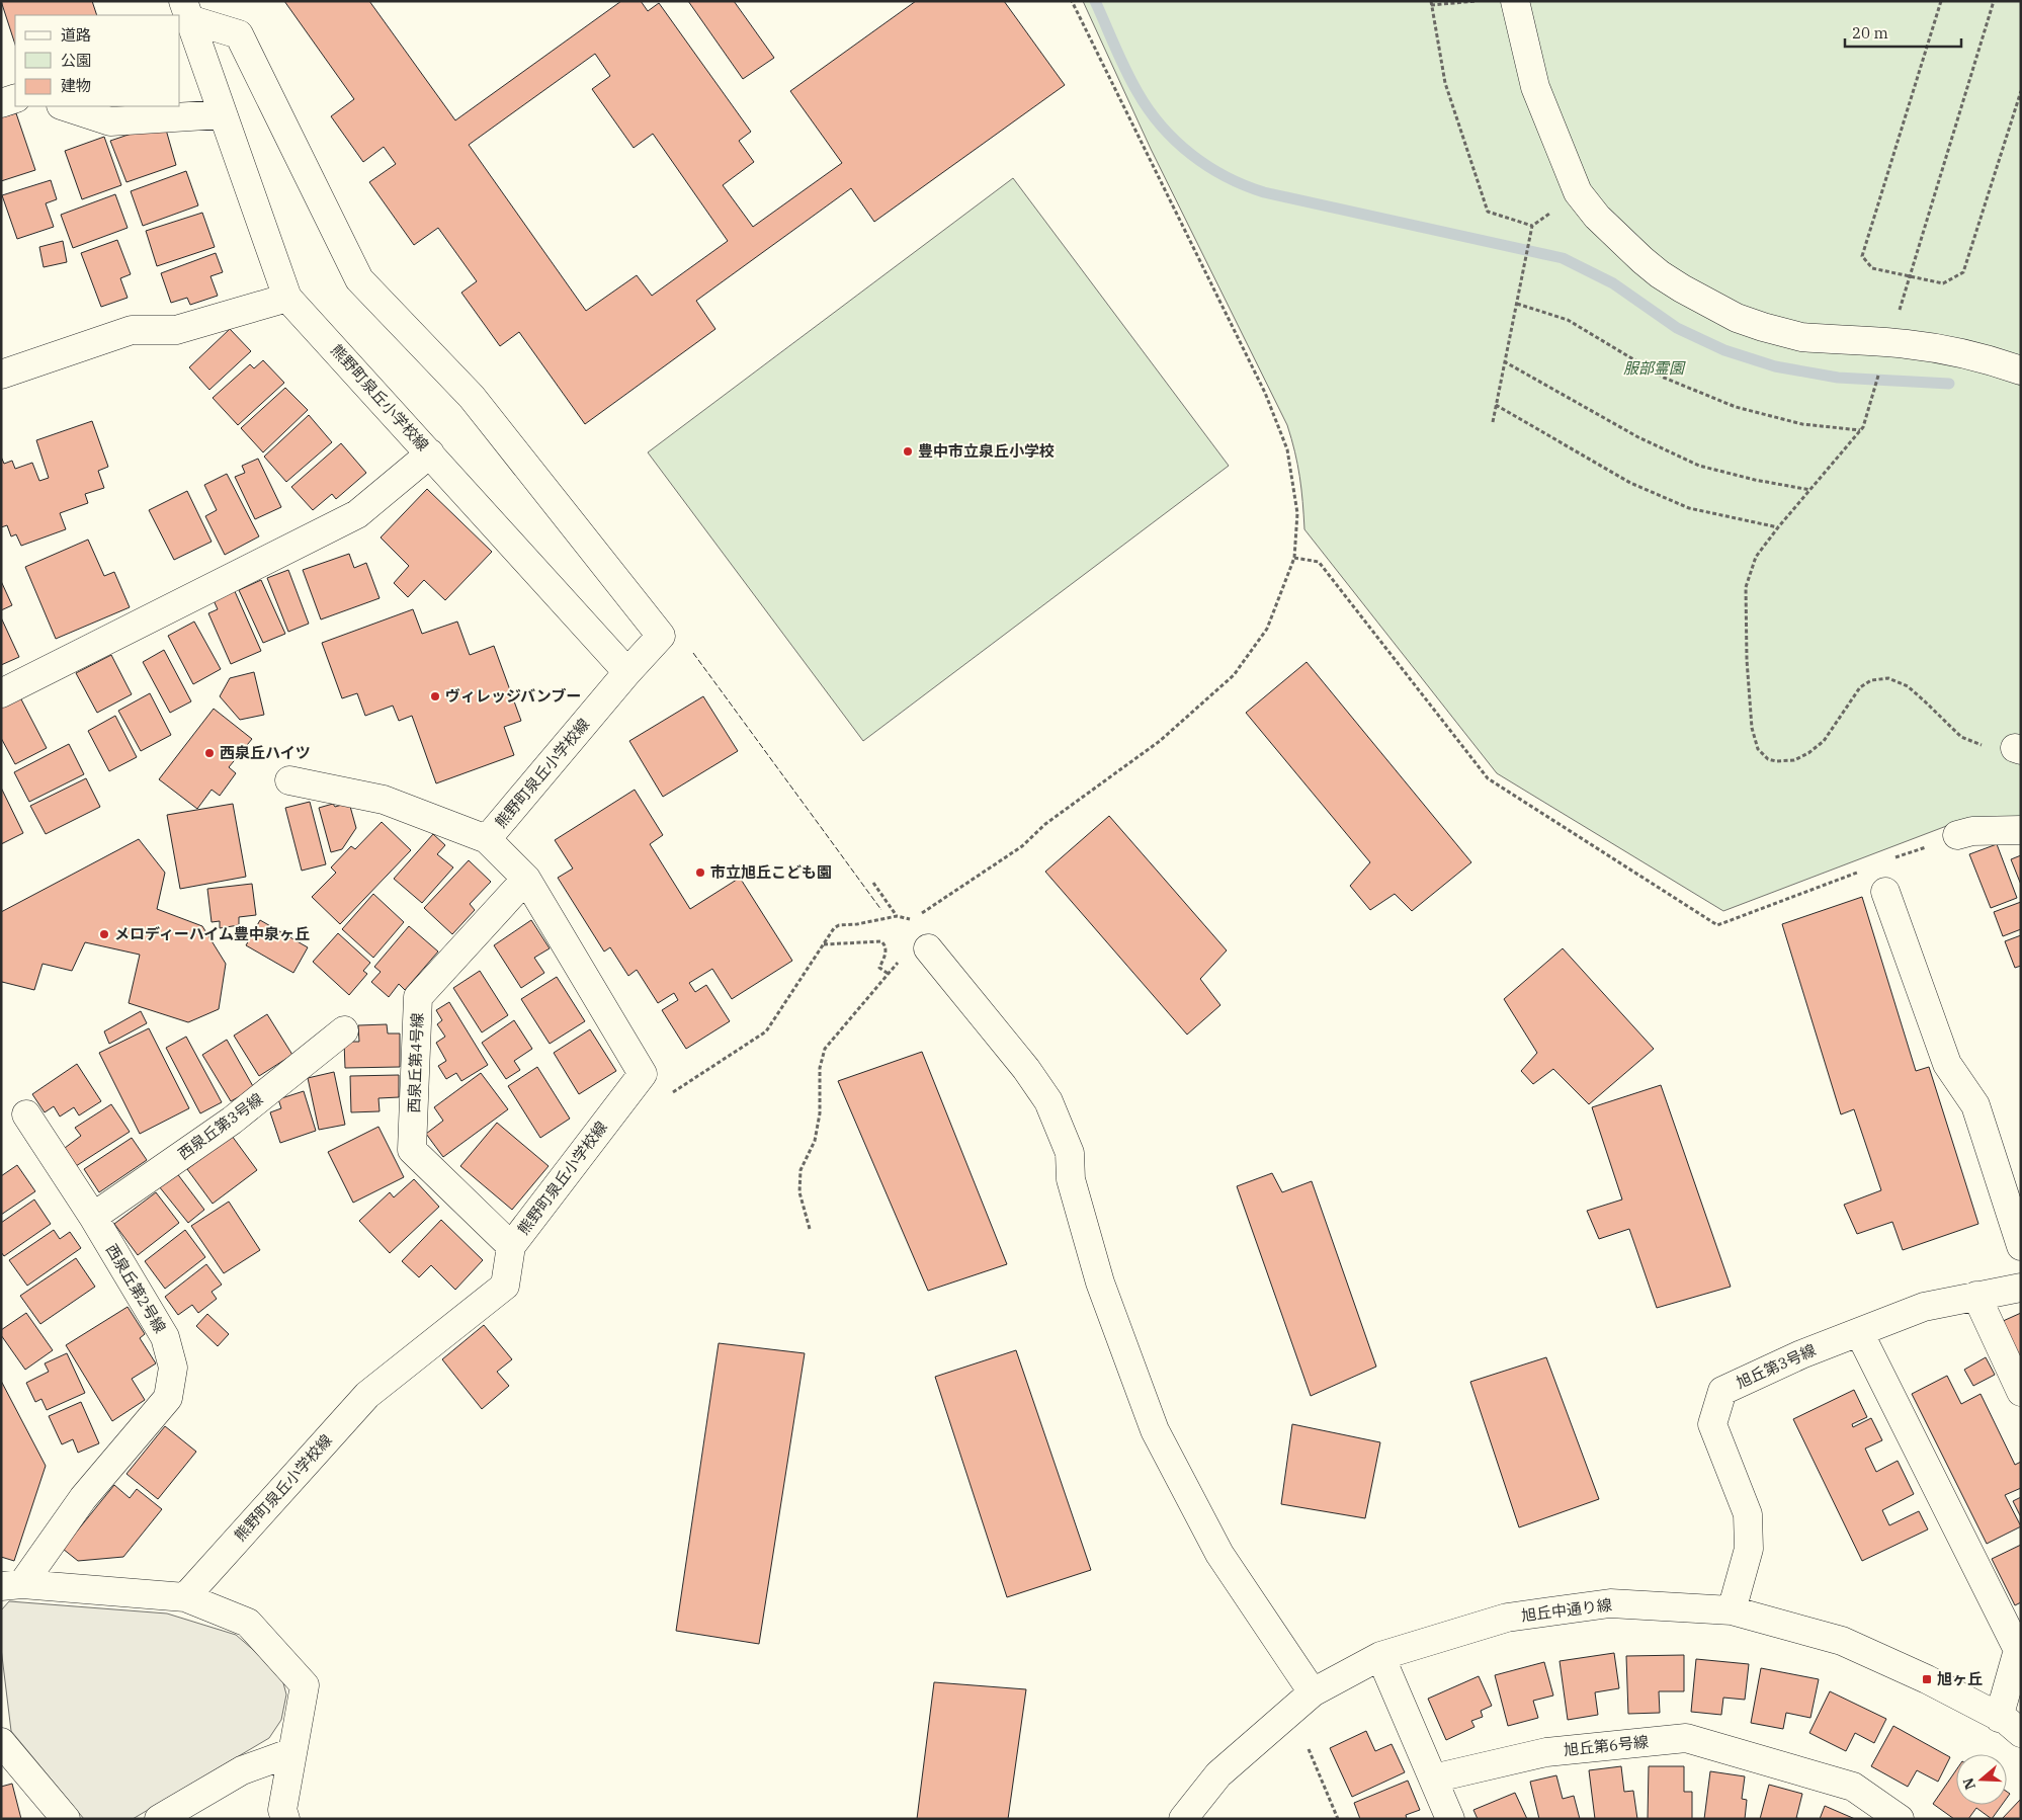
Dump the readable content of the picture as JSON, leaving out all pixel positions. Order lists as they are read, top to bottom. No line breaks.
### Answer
{"streets":{"street":["熊野町泉丘小学校線","西泉丘第4号線","西泉丘第3号線","西泉丘第2号線","旭丘第3号線","旭丘中通り線","旭丘第6号線"]},"crossings":[["熊野町泉丘小学校線","西泉丘第4号線"],["西泉丘第3号線","西泉丘第2号線"],["旭丘第3号線","旭丘中通り線"]],"parks":["服部霊園"],"places":{"other":["豊中市立泉丘小学校","ヴィレッジバンブー","西泉丘ハイツ","市立旭丘こども園","メロディーハイム豊中泉ヶ丘"],"transit":["旭ヶ丘"]},"legend":["道路","公園","建物"],"scale_bar":"20 m","north":"left"}
